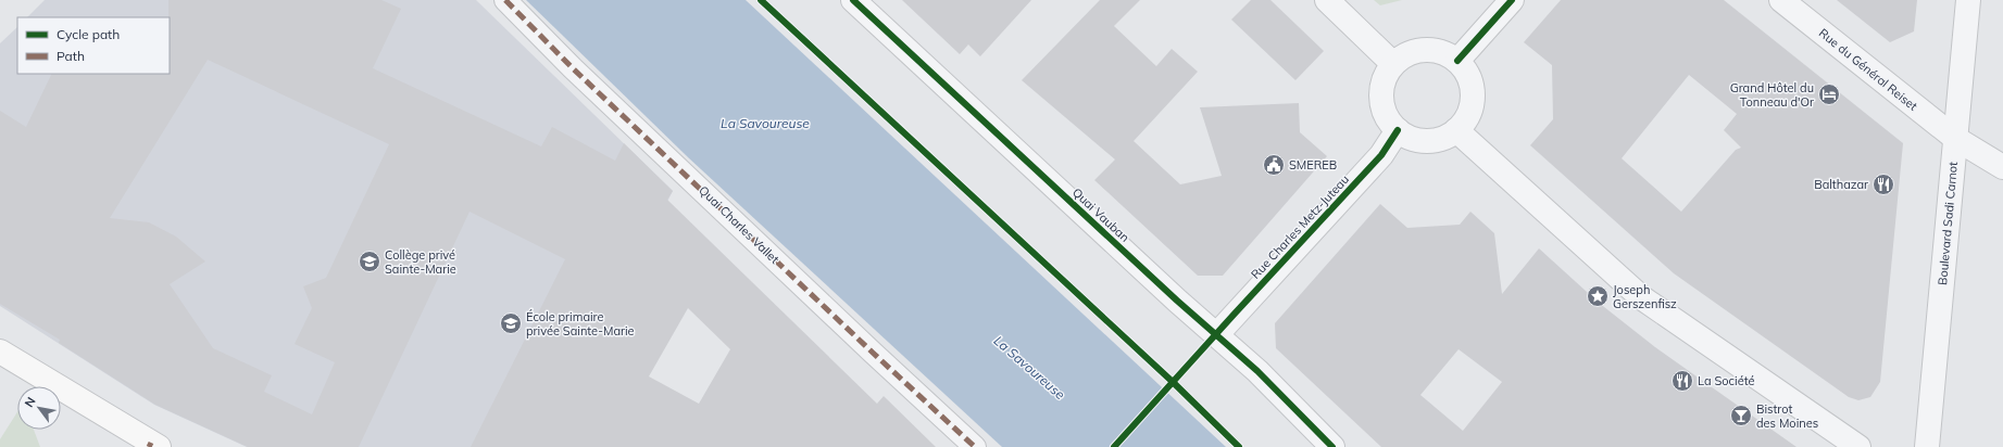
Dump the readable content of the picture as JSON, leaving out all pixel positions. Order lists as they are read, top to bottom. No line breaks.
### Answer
{"streets":{"street":["Rue du Général Reiset","Quai Vauban","Boulevard Sadi Carnot","Quai Charles Vallet","Rue Charles Metz-Juteau"]},"crossings":[["Rue du Général Reiset","Boulevard Sadi Carnot"],["Quai Vauban","Rue Charles Metz-Juteau"]],"water":["La Savoureuse"],"places":{"hotel":["Grand Hôtel du Tonneau d'Or"],"public building":["SMEREB"],"restaurant":["Balthazar","La Société"],"school or university":["Collège privé Sainte-Marie","École primaire privée Sainte-Marie"],"place":["Joseph Gerszenfisz"],"bar":["Bistrot des Moines"]},"legend":["Cycle path","Path"],"north":"top left"}
